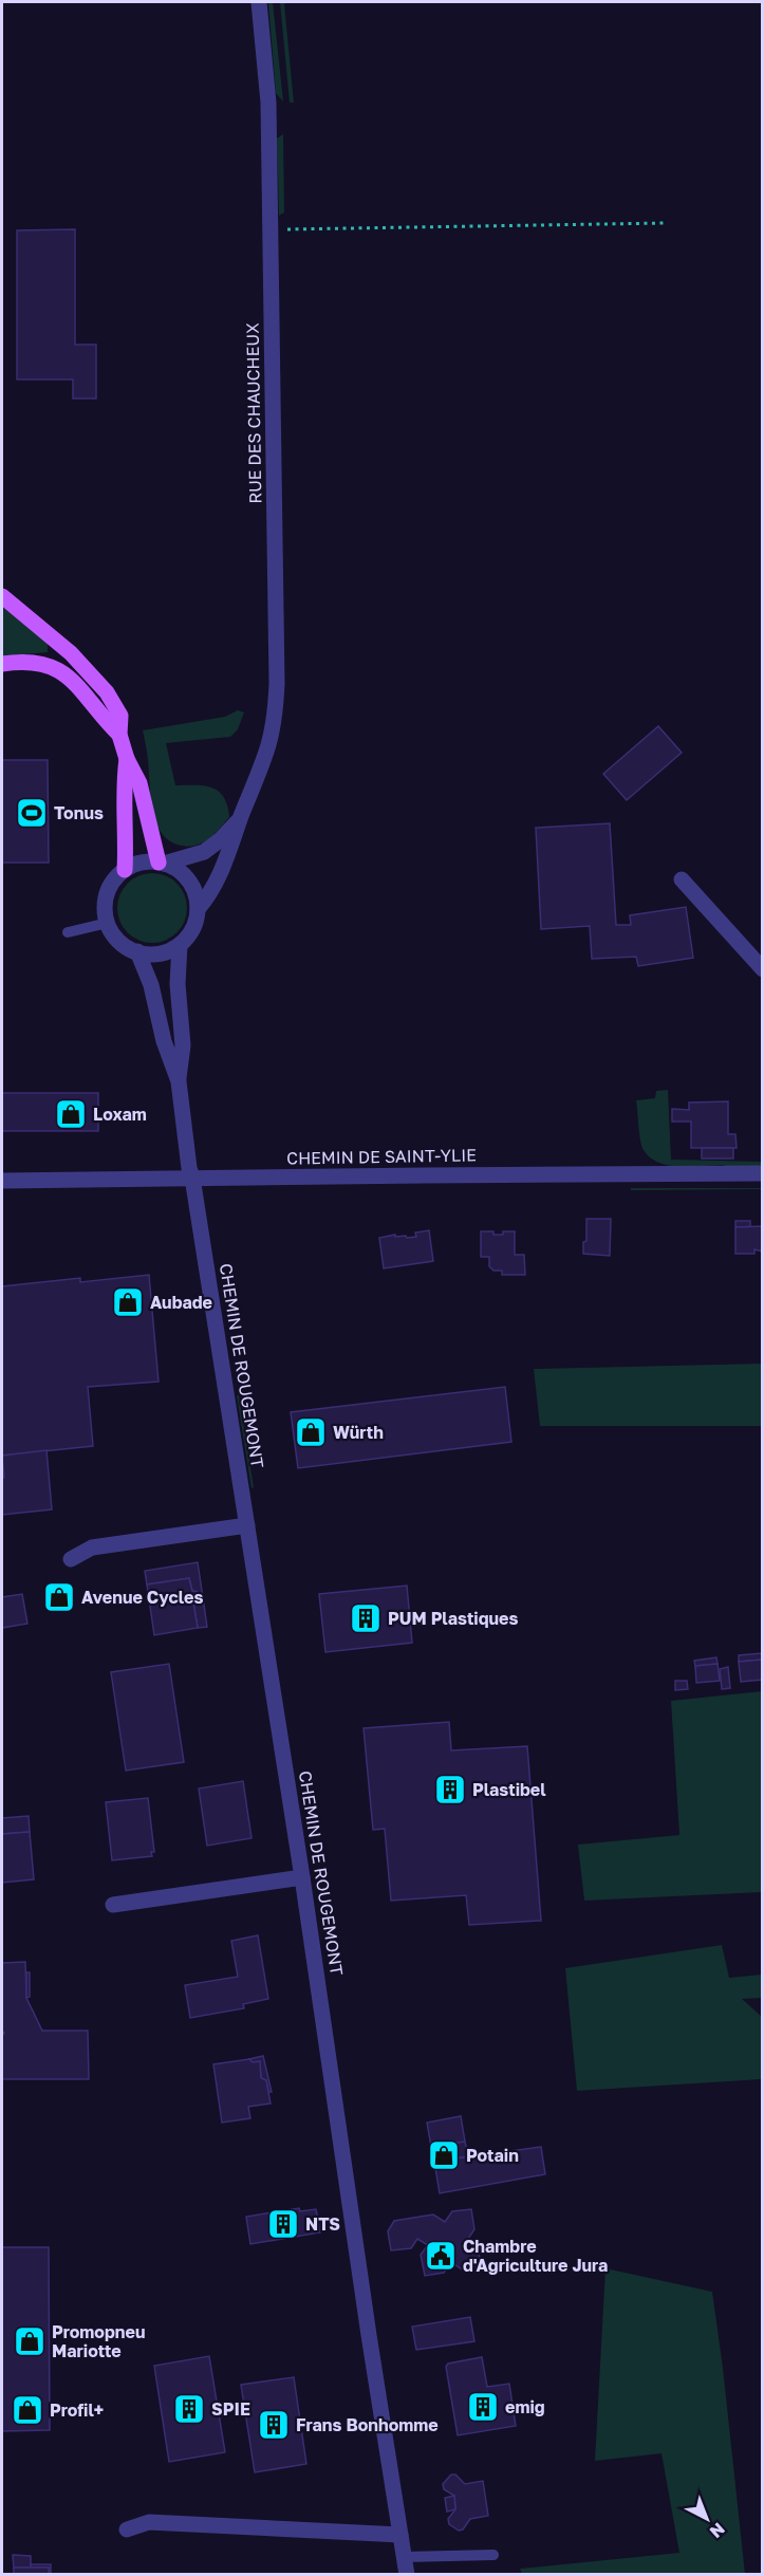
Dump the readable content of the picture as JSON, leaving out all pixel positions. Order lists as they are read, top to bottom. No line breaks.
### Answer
{"streets":{"street":["RUE DES CHAUCHEUX","CHEMIN DE SAINT-YLIE","CHEMIN DE ROUGEMONT"]},"crossings":[["CHEMIN DE SAINT-YLIE","CHEMIN DE ROUGEMONT"]],"places":{"sports":["Tonus"],"shop":["Loxam","Aubade","Würth","Avenue Cycles","Potain","Promopneu Mariotte","Profil+"],"building":["PUM Plastiques","Plastibel","NTS","emig","SPIE","Frans Bonhomme"],"public building":["Chambre d'Agriculture Jura"]},"north":"bottom right"}
